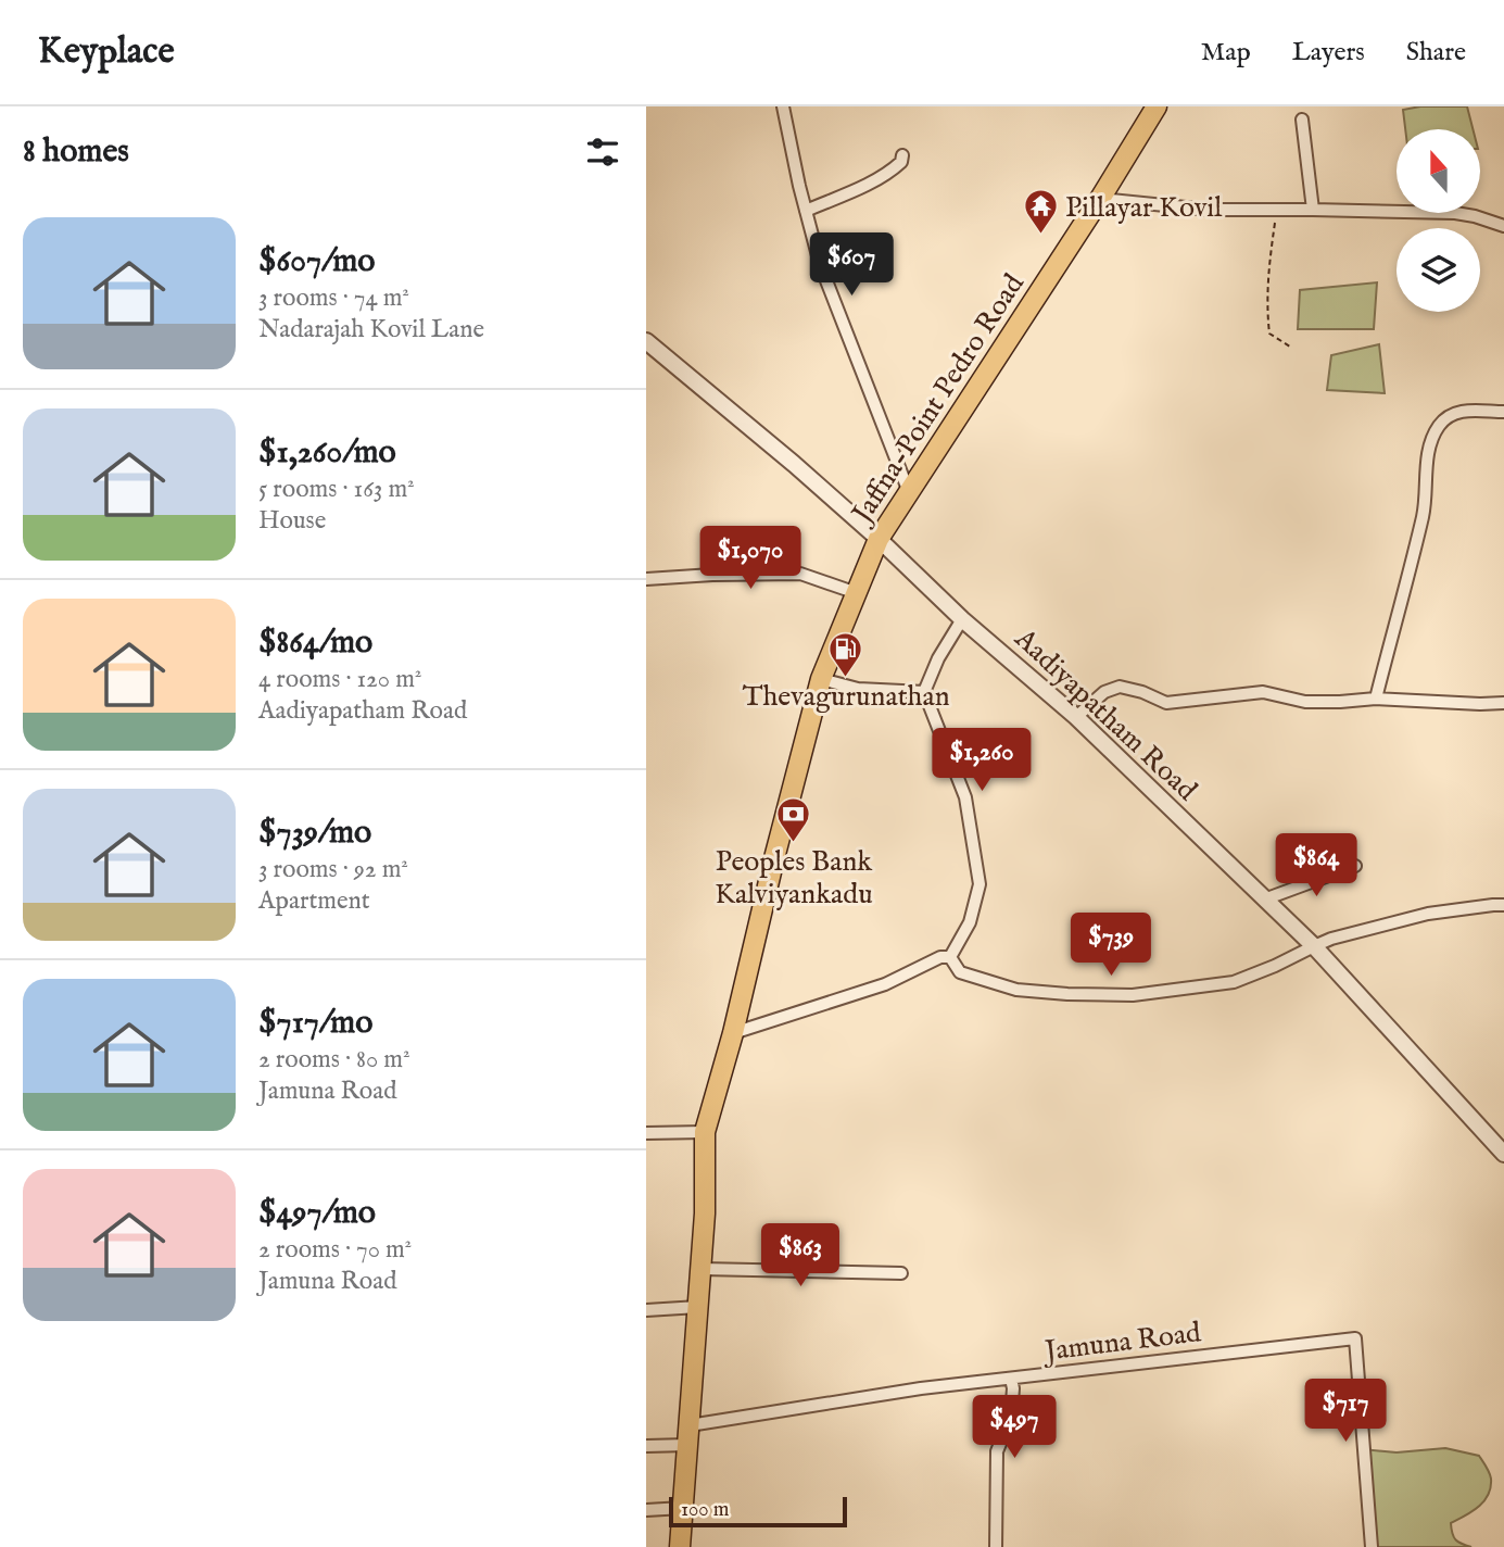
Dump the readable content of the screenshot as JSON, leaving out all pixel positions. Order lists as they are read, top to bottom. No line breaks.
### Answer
{"streets":{"main road":["Jaffna-Point Pedro Road"],"street":["Aadiyapatham Road","Jamuna Road"]},"crossings":[["Jaffna-Point Pedro Road","Aadiyapatham Road"],["Jaffna-Point Pedro Road","Jamuna Road"]],"places":{"temple":["Pillayar Kovil"],"fuel station":["Thevagurunathan"],"bank":["Peoples Bank Kalviyankadu"]},"scale_bar":"100 m","north":"top","page":{"header":"Keyplace","nav":["Map","Layers","Share"],"heading":"8 homes","list":[{"name":"$607/mo","note":"3 rooms · 74 m² · Nadarajah Kovil Lane"},{"name":"$1,260/mo","note":"5 rooms · 163 m² · House"},{"name":"$864/mo","note":"4 rooms · 120 m² · Aadiyapatham Road"},{"name":"$739/mo","note":"3 rooms · 92 m² · Apartment"},{"name":"$717/mo","note":"2 rooms · 80 m² · Jamuna Road"},{"name":"$497/mo","note":"2 rooms · 70 m² · Jamuna Road"}],"price":["$607","$1,070","$1,260","$864","$739","$863","$717","$497"],"scale":"100 m"}}
